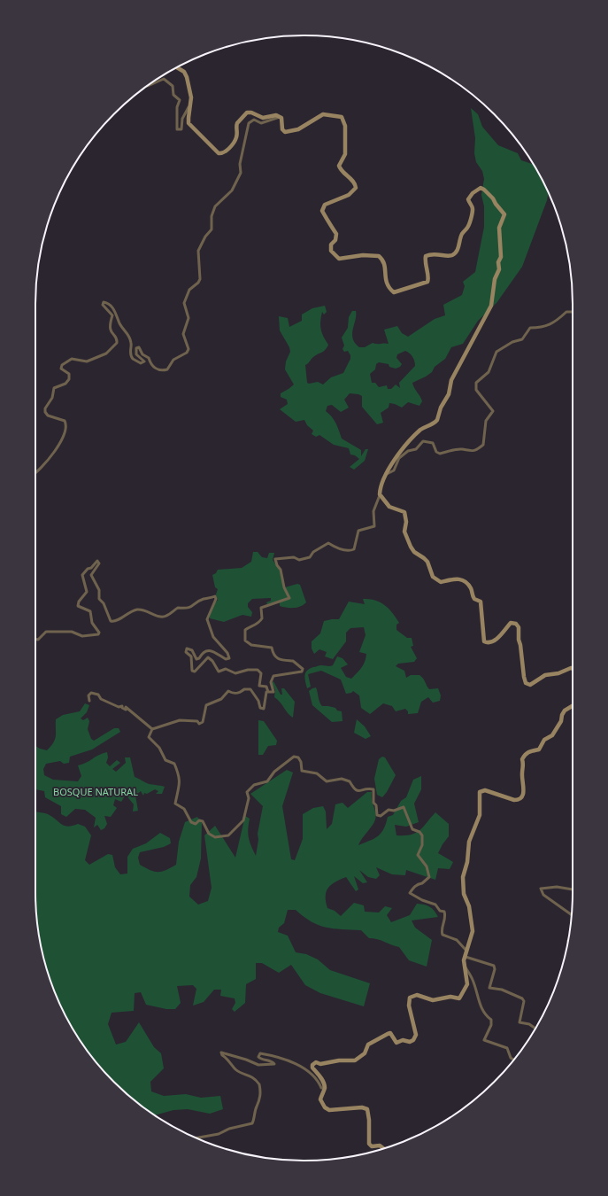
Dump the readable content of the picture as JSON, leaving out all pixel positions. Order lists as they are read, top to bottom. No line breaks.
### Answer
{"parks":["BOSQUE NATURAL"]}
